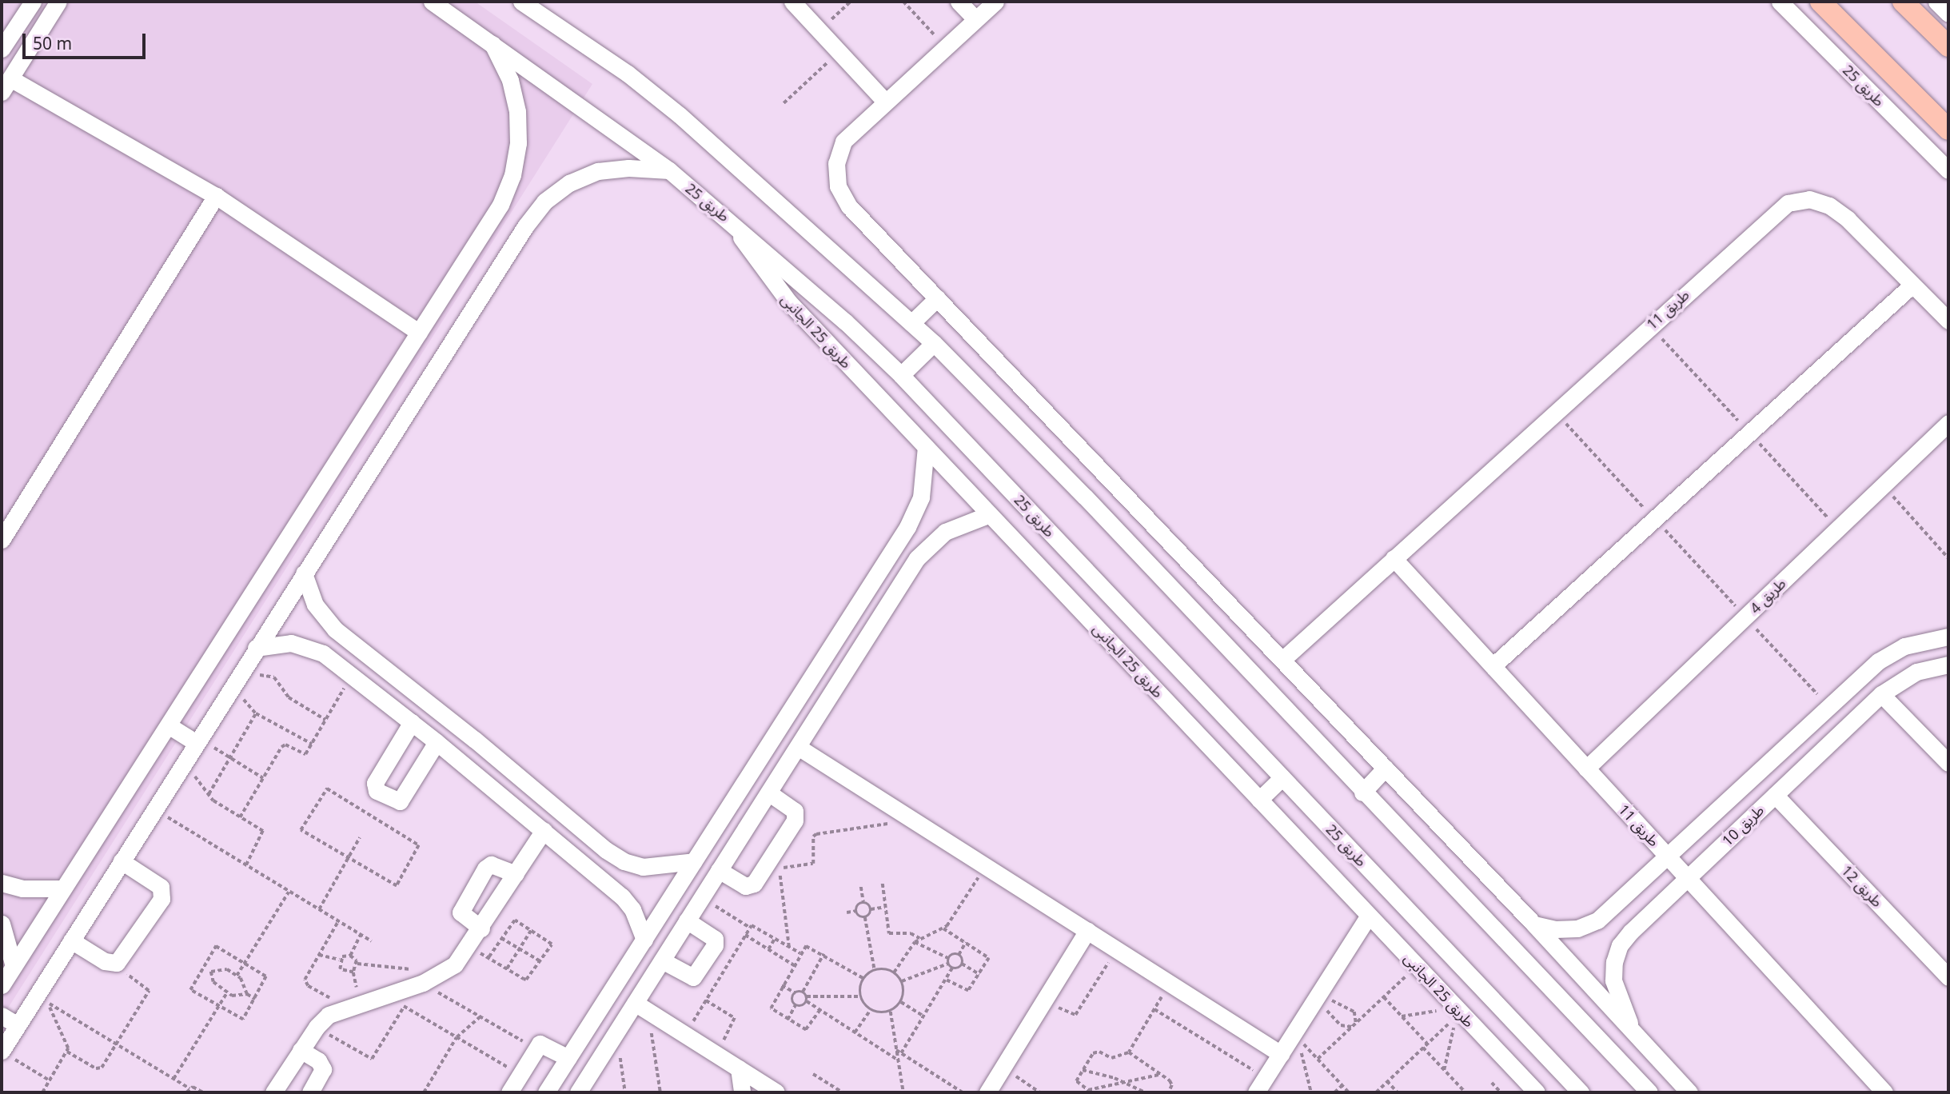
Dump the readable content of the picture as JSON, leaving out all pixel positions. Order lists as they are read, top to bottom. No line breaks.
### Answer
{"streets":{"street":["طريق 25","طريق 11","طريق 25 الجانبى","طريق 4","طريق 10","طريق 12"]},"crossings":[["طريق 25","طريق 25 الجانبى"],["طريق 11","طريق 4"],["طريق 11","طريق 10"],["طريق 10","طريق 12"]],"scale_bar":"50 m"}
